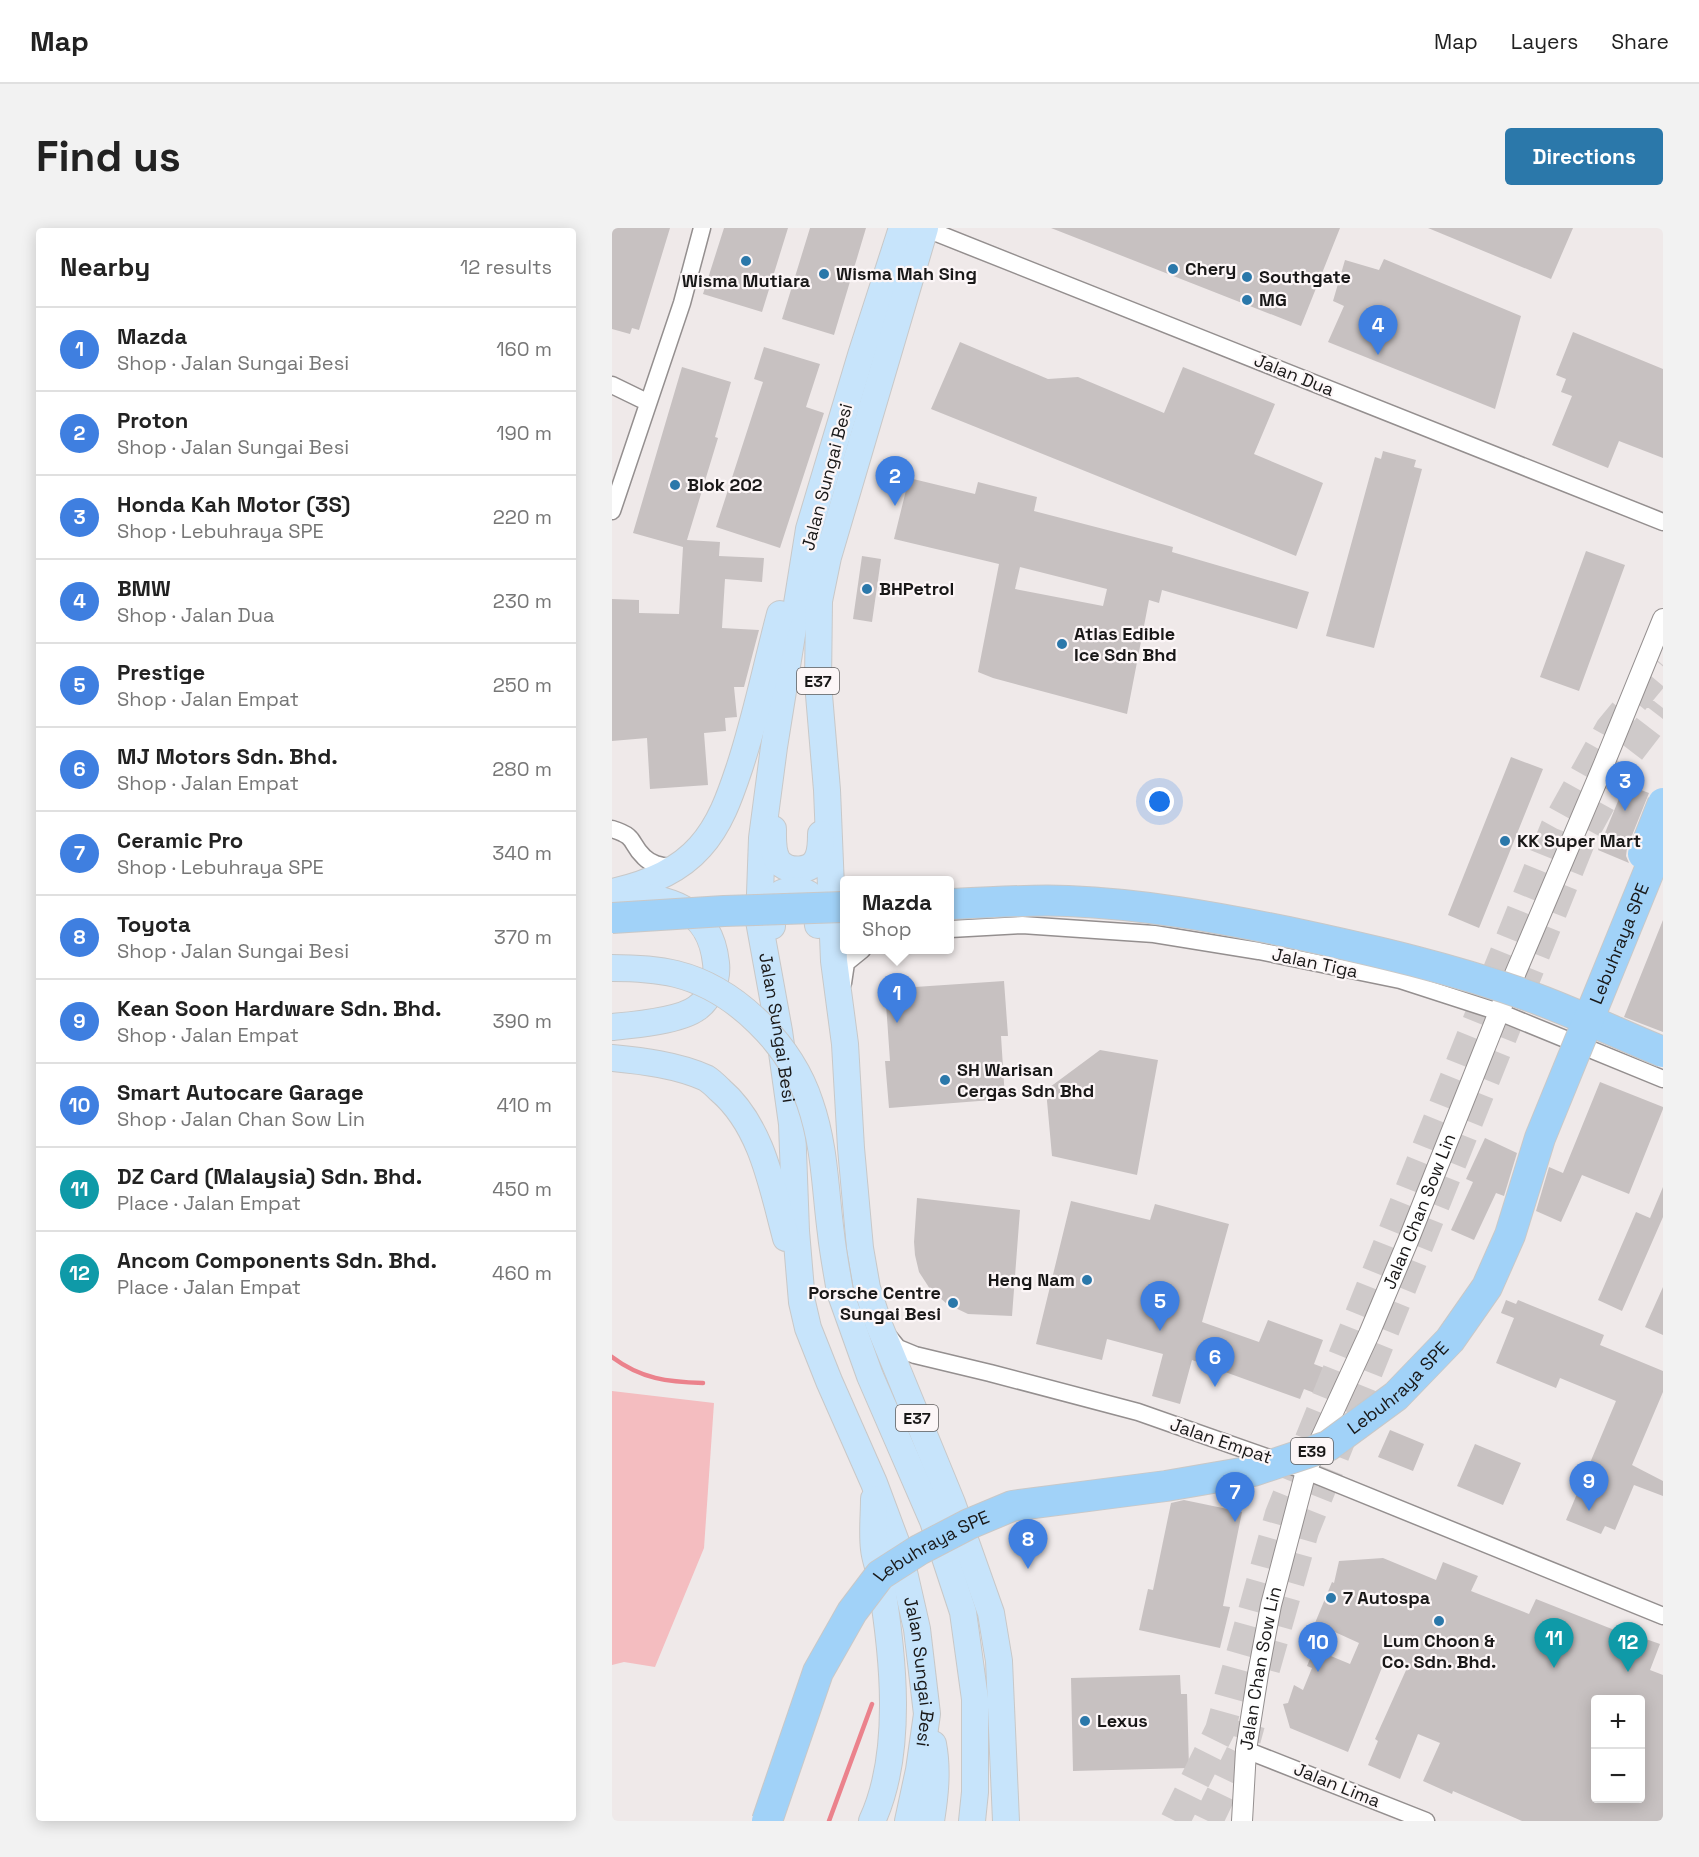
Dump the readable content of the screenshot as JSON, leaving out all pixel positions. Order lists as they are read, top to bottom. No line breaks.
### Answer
{"streets":{"highway":["Lebuhraya SPE","E39"],"main road":["Jalan Sungai Besi","E37"],"street":["Jalan Dua","Jalan Tiga","Jalan Chan Sow Lin","Jalan Empat","Jalan Lima"]},"crossings":[["Jalan Dua","Jalan Sungai Besi"],["Jalan Sungai Besi","E37"],["Jalan Sungai Besi","Jalan Empat"],["Jalan Tiga","Jalan Chan Sow Lin"],["Jalan Chan Sow Lin","Jalan Empat"],["Jalan Chan Sow Lin","Jalan Lima"]],"places":["Wisma Mutiara","Chery","Wisma Mah Sing","Southgate","MG","Blok 202","BHPetrol","Atlas Edible Ice Sdn Bhd","KK Super Mart","SH Warisan Cergas Sdn Bhd","Heng Nam","Porsche Centre Sungai Besi","7 Autospa","Lum Choon & Co. Sdn. Bhd.","Lexus"],"page":{"header":"Map","nav":["Map","Layers","Share"],"buttons":"Directions","title":"Find us","heading":["Nearby","12 results"],"pins":["4","2","3","1","5","6","9","7","8","11","10","12"],"list":[{"mark":"1","name":"Mazda","note":"Shop · Jalan Sungai Besi","value":"160 m"},{"mark":"2","name":"Proton","note":"Shop · Jalan Sungai Besi","value":"190 m"},{"mark":"3","name":"Honda Kah Motor (3S)","note":"Shop · Lebuhraya SPE","value":"220 m"},{"mark":"4","name":"BMW","note":"Shop · Jalan Dua","value":"230 m"},{"mark":"5","name":"Prestige","note":"Shop · Jalan Empat","value":"250 m"},{"mark":"6","name":"MJ Motors Sdn. Bhd.","note":"Shop · Jalan Empat","value":"280 m"},{"mark":"7","name":"Ceramic Pro","note":"Shop · Lebuhraya SPE","value":"340 m"},{"mark":"8","name":"Toyota","note":"Shop · Jalan Sungai Besi","value":"370 m"},{"mark":"9","name":"Kean Soon Hardware Sdn. Bhd.","note":"Shop · Jalan Empat","value":"390 m"},{"mark":"10","name":"Smart Autocare Garage","note":"Shop · Jalan Chan Sow Lin","value":"410 m"},{"mark":"11","name":"DZ Card (Malaysia) Sdn. Bhd.","note":"Place · Jalan Empat","value":"450 m"},{"mark":"12","name":"Ancom Components Sdn. Bhd.","note":"Place · Jalan Empat","value":"460 m"}],"popup":["Mazda","Shop"],"map_buttons":["+","−"]}}
